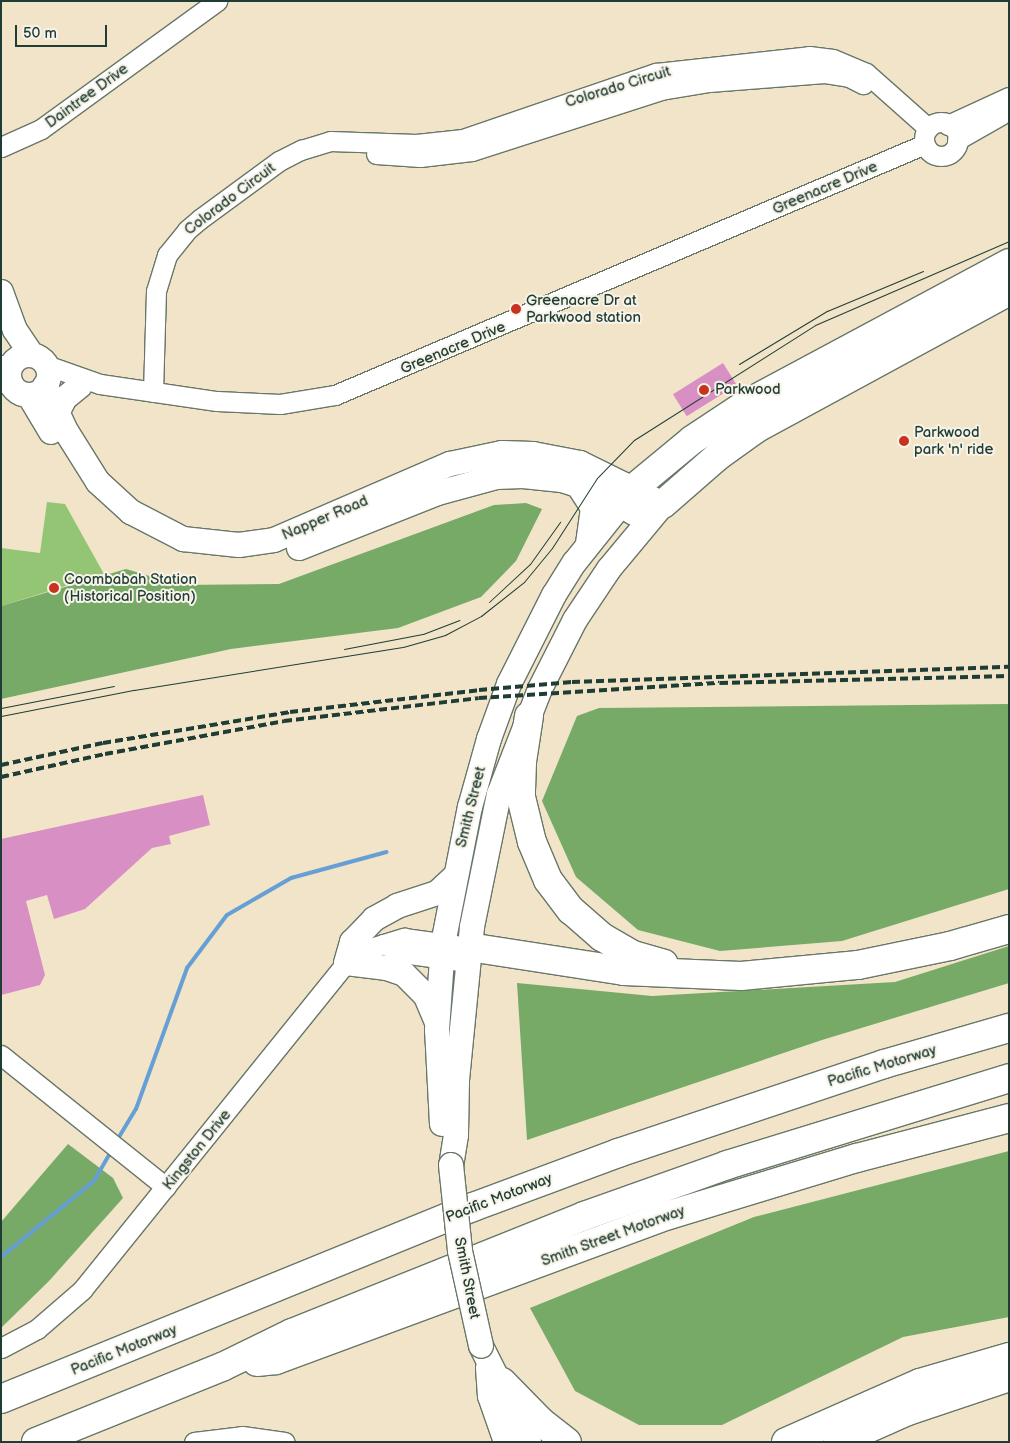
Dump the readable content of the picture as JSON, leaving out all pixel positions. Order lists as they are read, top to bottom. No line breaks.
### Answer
{"streets":{"highway":["Pacific Motorway","Smith Street Motorway"],"main road":["Napper Road","Smith Street"],"street":["Colorado Circuit","Daintree Drive","Greenacre Drive","Kingston Drive"]},"crossings":[["Colorado Circuit","Greenacre Drive"],["Greenacre Drive","Napper Road"],["Napper Road","Smith Street"],["Smith Street","Kingston Drive"]],"places":["Greenacre Dr at Parkwood station","Parkwood","Parkwood park 'n' ride","Coombabah Station (Historical Position)"],"scale_bar":"50 m"}
